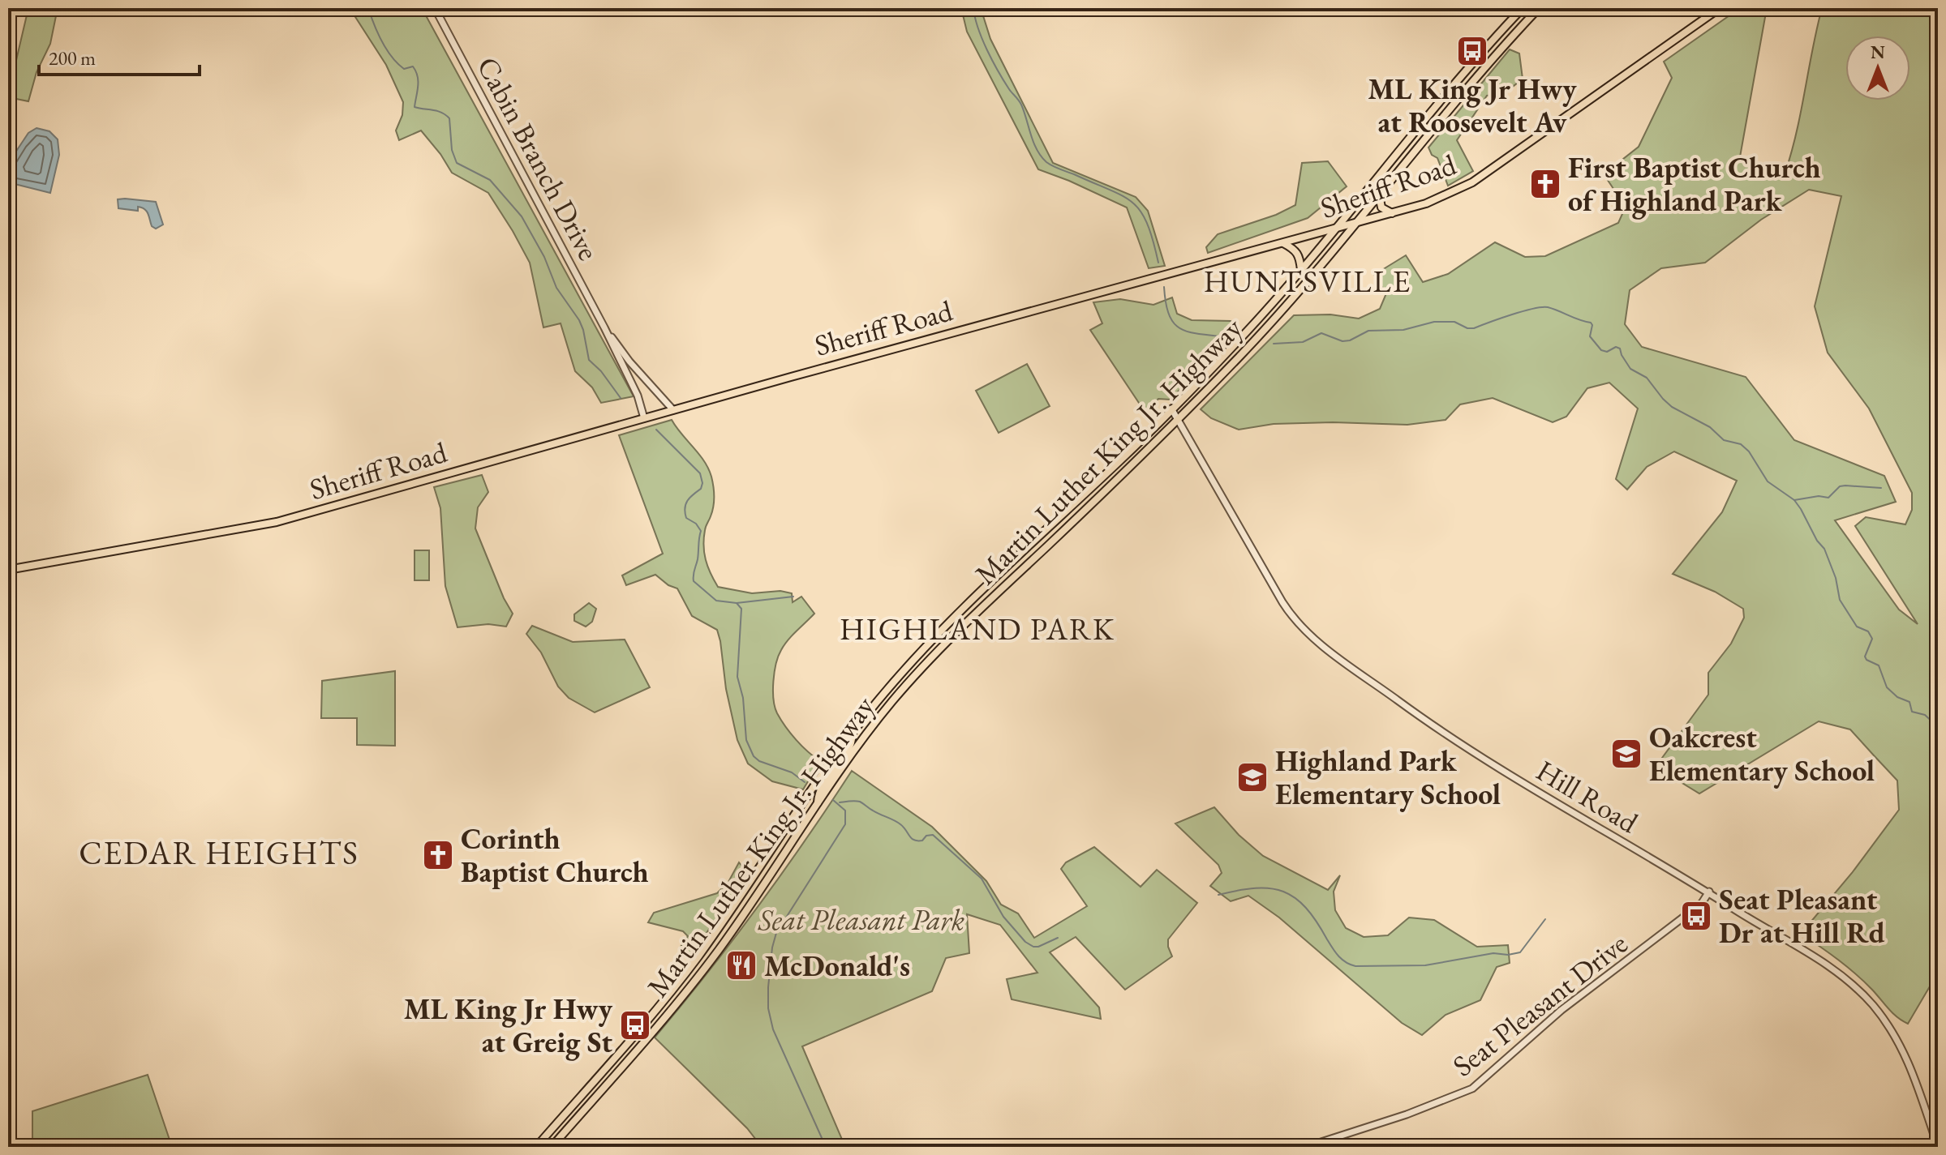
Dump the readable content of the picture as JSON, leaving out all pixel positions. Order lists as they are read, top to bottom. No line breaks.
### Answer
{"streets":{"main road":["Sheriff Road","Martin Luther King Jr. Highway"],"street":["Cabin Branch Drive","Hill Road","Seat Pleasant Drive"]},"crossings":[["Cabin Branch Drive","Sheriff Road"],["Sheriff Road","Martin Luther King Jr. Highway"],["Martin Luther King Jr. Highway","Hill Road"],["Hill Road","Seat Pleasant Drive"]],"districts":["HUNTSVILLE","HIGHLAND PARK","CEDAR HEIGHTS"],"parks":["Seat Pleasant Park"],"places":{"bus stop":["ML King Jr Hwy at Roosevelt Av","Seat Pleasant Dr at Hill Rd","ML King Jr Hwy at Greig St"],"church":["First Baptist Church of Highland Park","Corinth Baptist Church"],"school or university":["Oakcrest Elementary School","Highland Park Elementary School"],"restaurant":["McDonald's"]},"scale_bar":"200 m","north":"top"}
